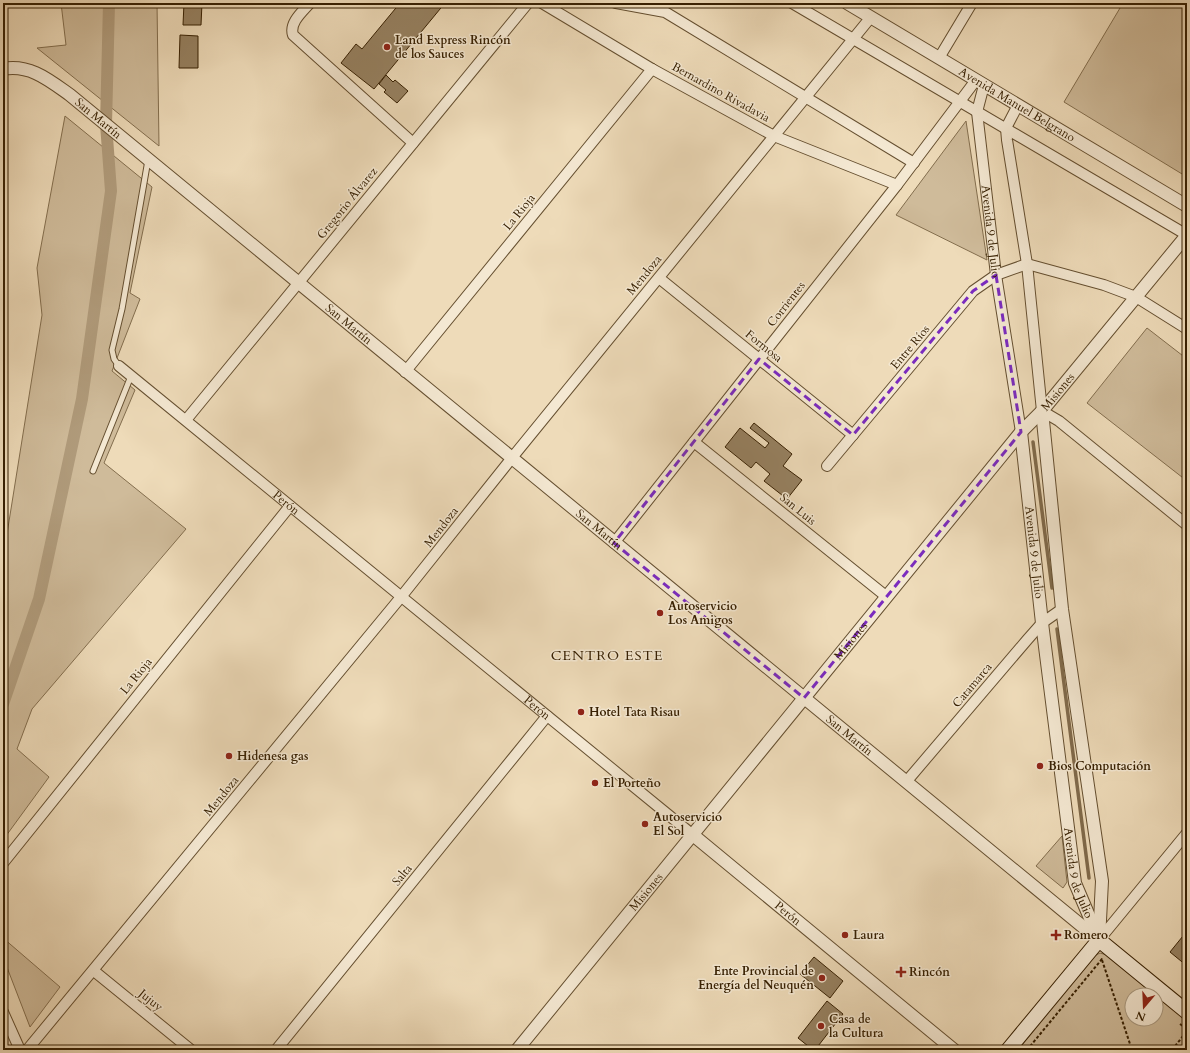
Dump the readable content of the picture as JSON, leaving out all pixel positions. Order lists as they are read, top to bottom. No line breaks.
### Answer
{"streets":{"main road":["San Martín"],"street":["Bernardino Rivadavia","Avenida Manuel Belgrano","Gregorio Álvarez","La Rioja","Avenida 9 de Julio","Mendoza","Corrientes","Formosa","Entre Ríos","Misiones","Perón","San Luis","Catamarca","Salta","Jujuy"]},"crossings":[["Bernardino Rivadavia","La Rioja"],["Bernardino Rivadavia","Mendoza"],["Bernardino Rivadavia","Corrientes"],["Avenida Manuel Belgrano","Avenida 9 de Julio"],["Avenida Manuel Belgrano","Mendoza"],["Avenida Manuel Belgrano","Corrientes"],["San Martín","Gregorio Álvarez"],["San Martín","La Rioja"],["San Martín","Avenida 9 de Julio"],["San Martín","Mendoza"],["San Martín","Corrientes"],["San Martín","Misiones"],["San Martín","Catamarca"],["Gregorio Álvarez","Perón"],["La Rioja","Perón"],["Avenida 9 de Julio","Corrientes"],["Avenida 9 de Julio","Entre Ríos"],["Avenida 9 de Julio","Misiones"],["Avenida 9 de Julio","Catamarca"],["Mendoza","Formosa"],["Mendoza","Perón"],["Mendoza","Jujuy"],["Corrientes","Formosa"],["Corrientes","San Luis"],["Formosa","Entre Ríos"],["Misiones","Perón"],["Misiones","San Luis"],["Perón","Salta"]],"districts":["CENTRO ESTE"],"places":{"other":["Land Express Rincón de los Sauces","Autoservicio Los Amigos","Hotel Tata Risau","Hidenesa gas","Bios Computación","El Porteño","Autoservicio El Sol","Laura","Ente Provincial de Energía del Neuquén","Casa de la Cultura"],"health":["Romero","Rincón"]},"north":"bottom"}
